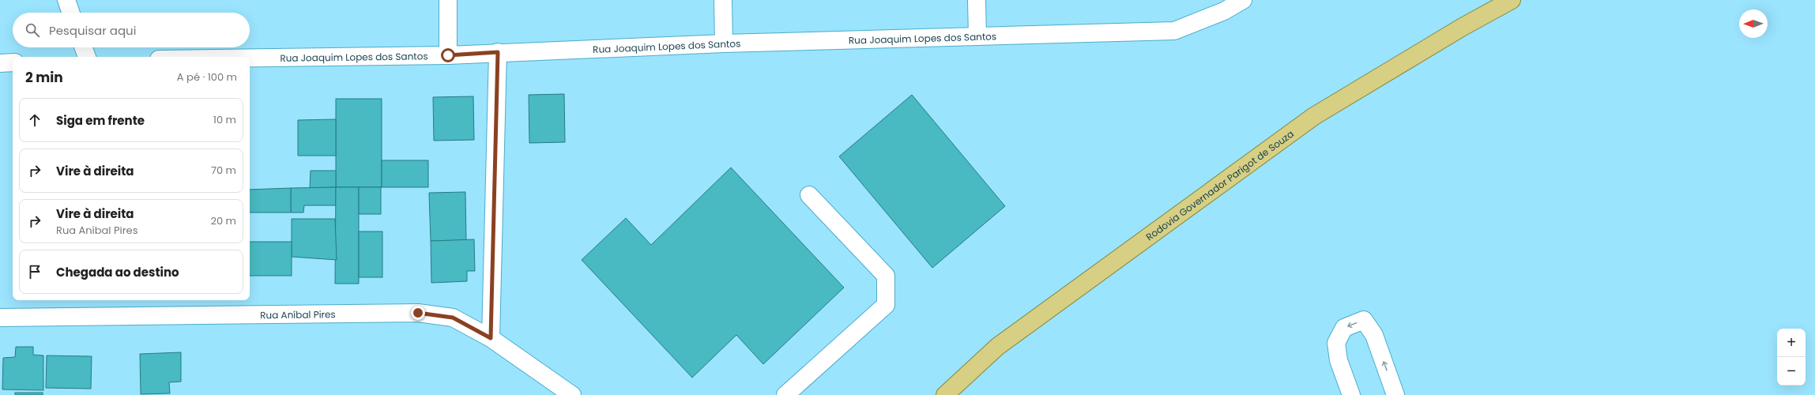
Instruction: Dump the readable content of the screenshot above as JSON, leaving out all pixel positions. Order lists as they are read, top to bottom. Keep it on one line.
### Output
{"streets":{"main road":["Rodovia Governador Parigot de Souza"],"street":["Rua Joaquim Lopes dos Santos","Rua Aníbal Pires"]},"north":"left","page":{"search":"Pesquisar aqui","heading":["2 min","A pé · 100 m"],"list":[["Siga em frente","10 m"],["Vire à direita","70 m"],["Vire à direita","Rua Aníbal Pires","20 m"],"Chegada ao destino"],"map_buttons":["+","−"]}}
